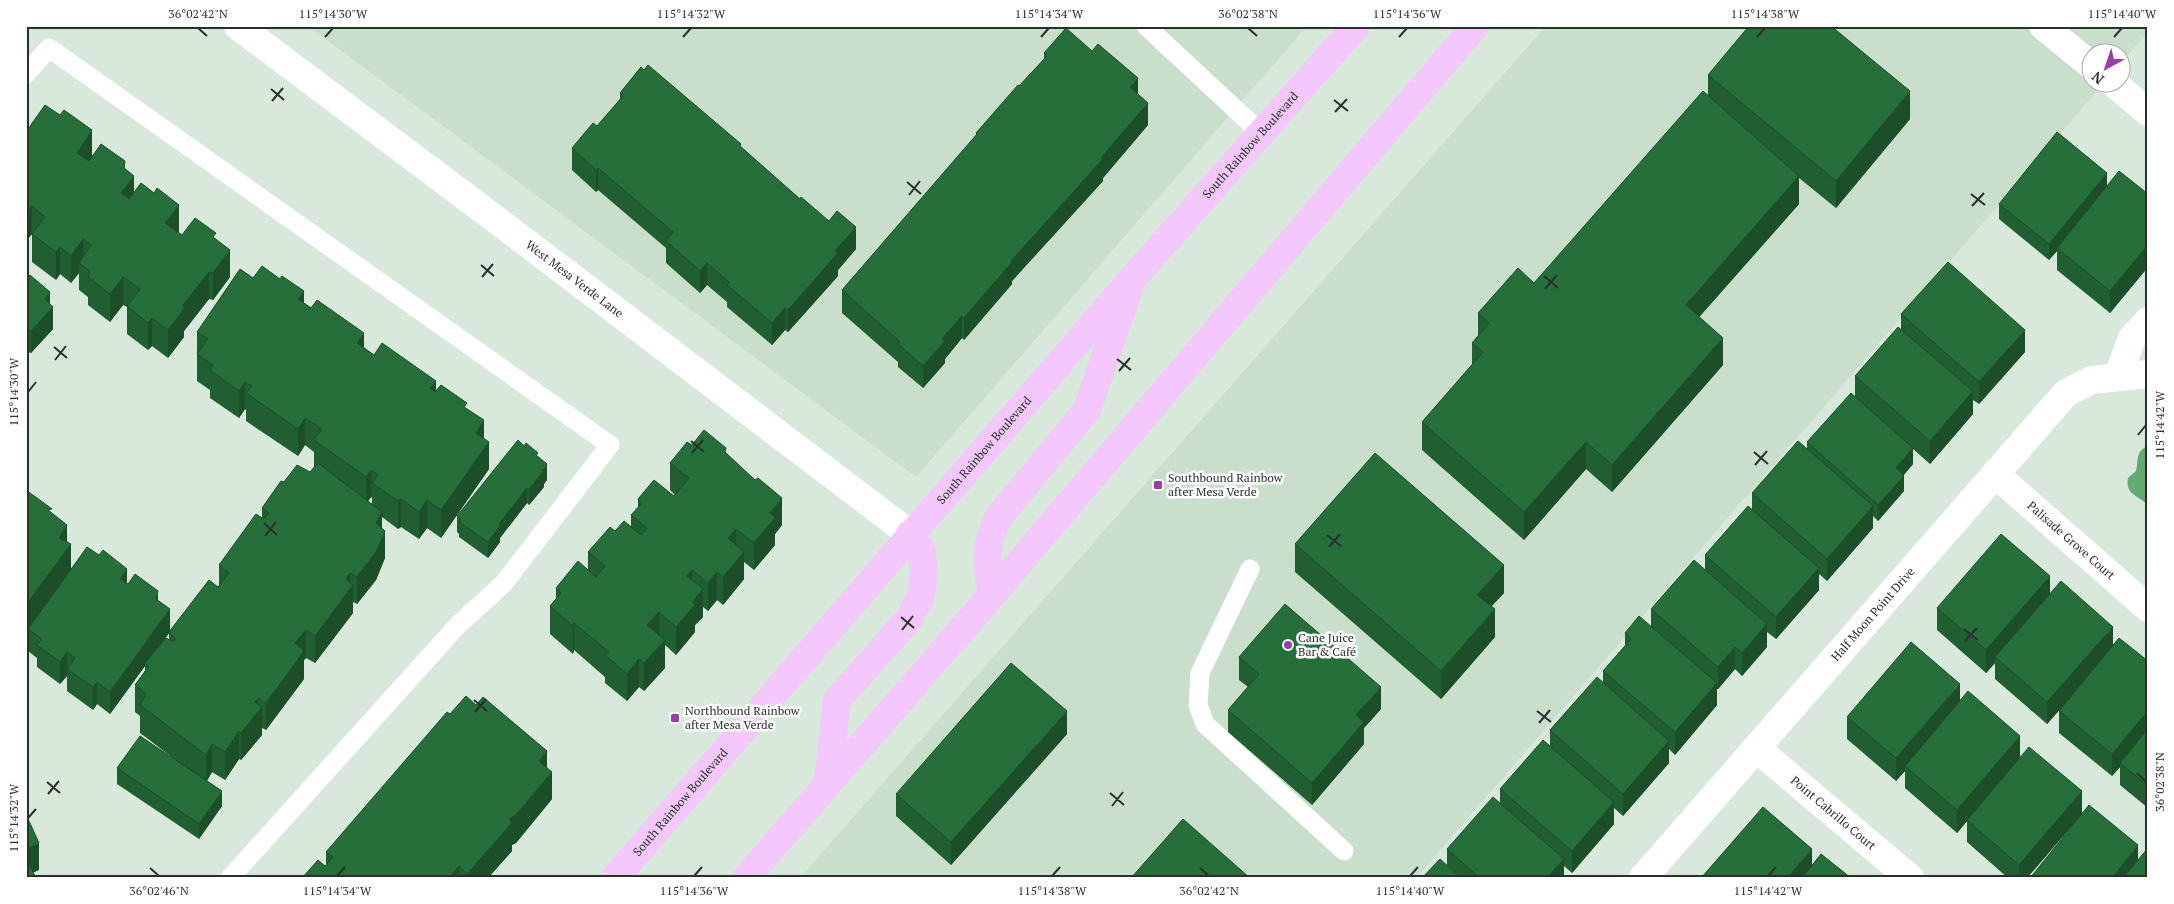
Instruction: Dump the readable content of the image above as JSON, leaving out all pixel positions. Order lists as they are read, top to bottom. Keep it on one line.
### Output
{"streets":{"main road":["South Rainbow Boulevard"],"street":["West Mesa Verde Lane","Palisade Grove Court","Half Moon Point Drive","Point Cabrillo Court"]},"crossings":[["South Rainbow Boulevard","West Mesa Verde Lane"],["Palisade Grove Court","Half Moon Point Drive"],["Half Moon Point Drive","Point Cabrillo Court"]],"places":{"transit":["Southbound Rainbow after Mesa Verde","Northbound Rainbow after Mesa Verde"],"other":["Cane Juice Bar & Café"]},"north":"bottom left","coordinates":["36°02'42\"N","115°14'30\"W","115°14'32\"W","115°14'34\"W","36°02'38\"N","115°14'36\"W","115°14'38\"W","115°14'40\"W","115°14'42\"W","36°02'46\"N"]}
